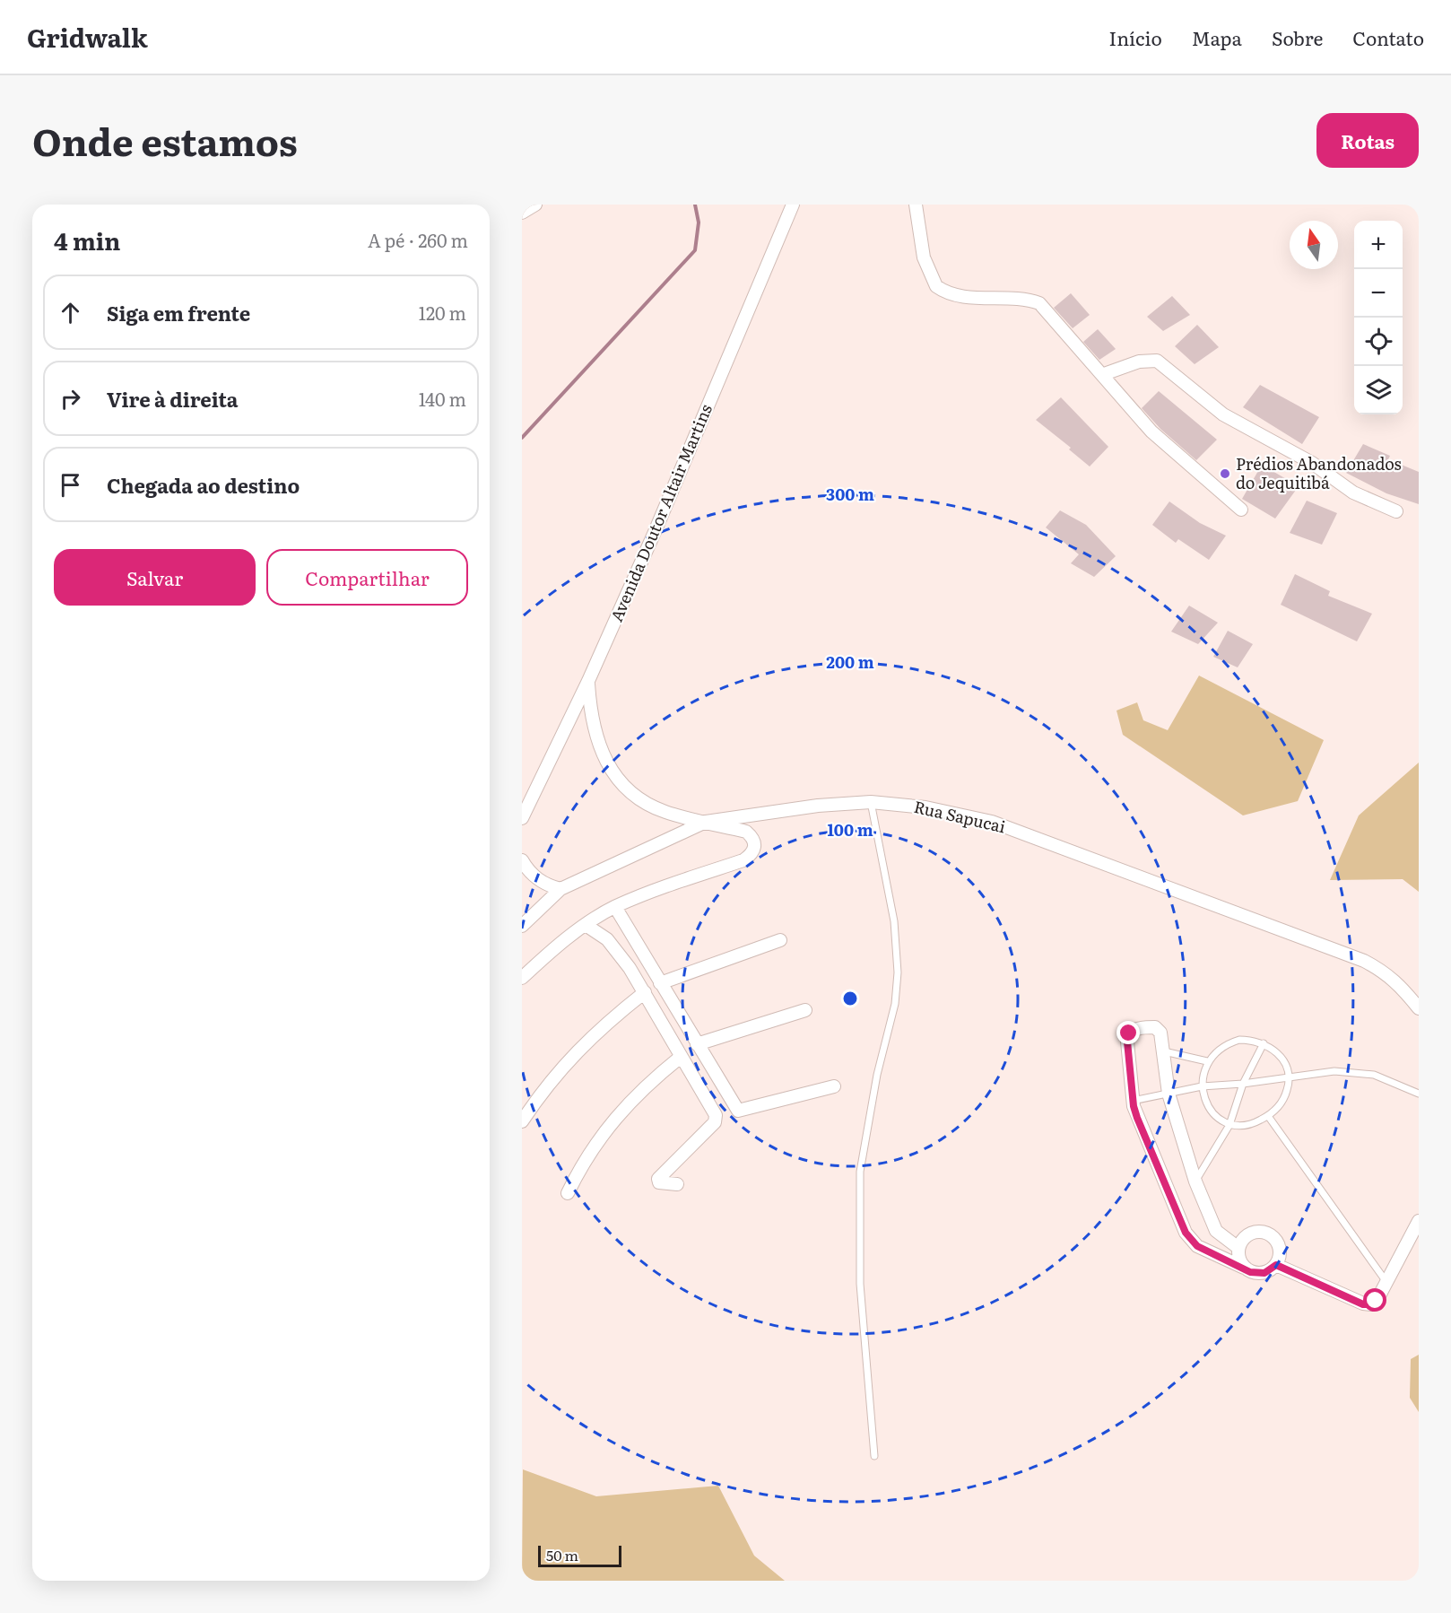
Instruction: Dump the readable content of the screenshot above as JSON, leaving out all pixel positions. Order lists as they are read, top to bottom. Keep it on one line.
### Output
{"streets":{"street":["Avenida Doutor Altair Martins","Rua Sapucai"]},"places":["Prédios Abandonados do Jequitibá"],"scale_bar":"50 m","north":"top","page":{"header":"Gridwalk","nav":["Início","Mapa","Sobre","Contato"],"title":"Onde estamos","buttons":["Rotas",["Salvar","Compartilhar"]],"heading":["4 min","A pé · 260 m"],"map_buttons":["+","−"],"list":[["Siga em frente","120 m"],["Vire à direita","140 m"],"Chegada ao destino"],"scale":"50 m"},"rings":["300 m","200 m","100 m"]}
